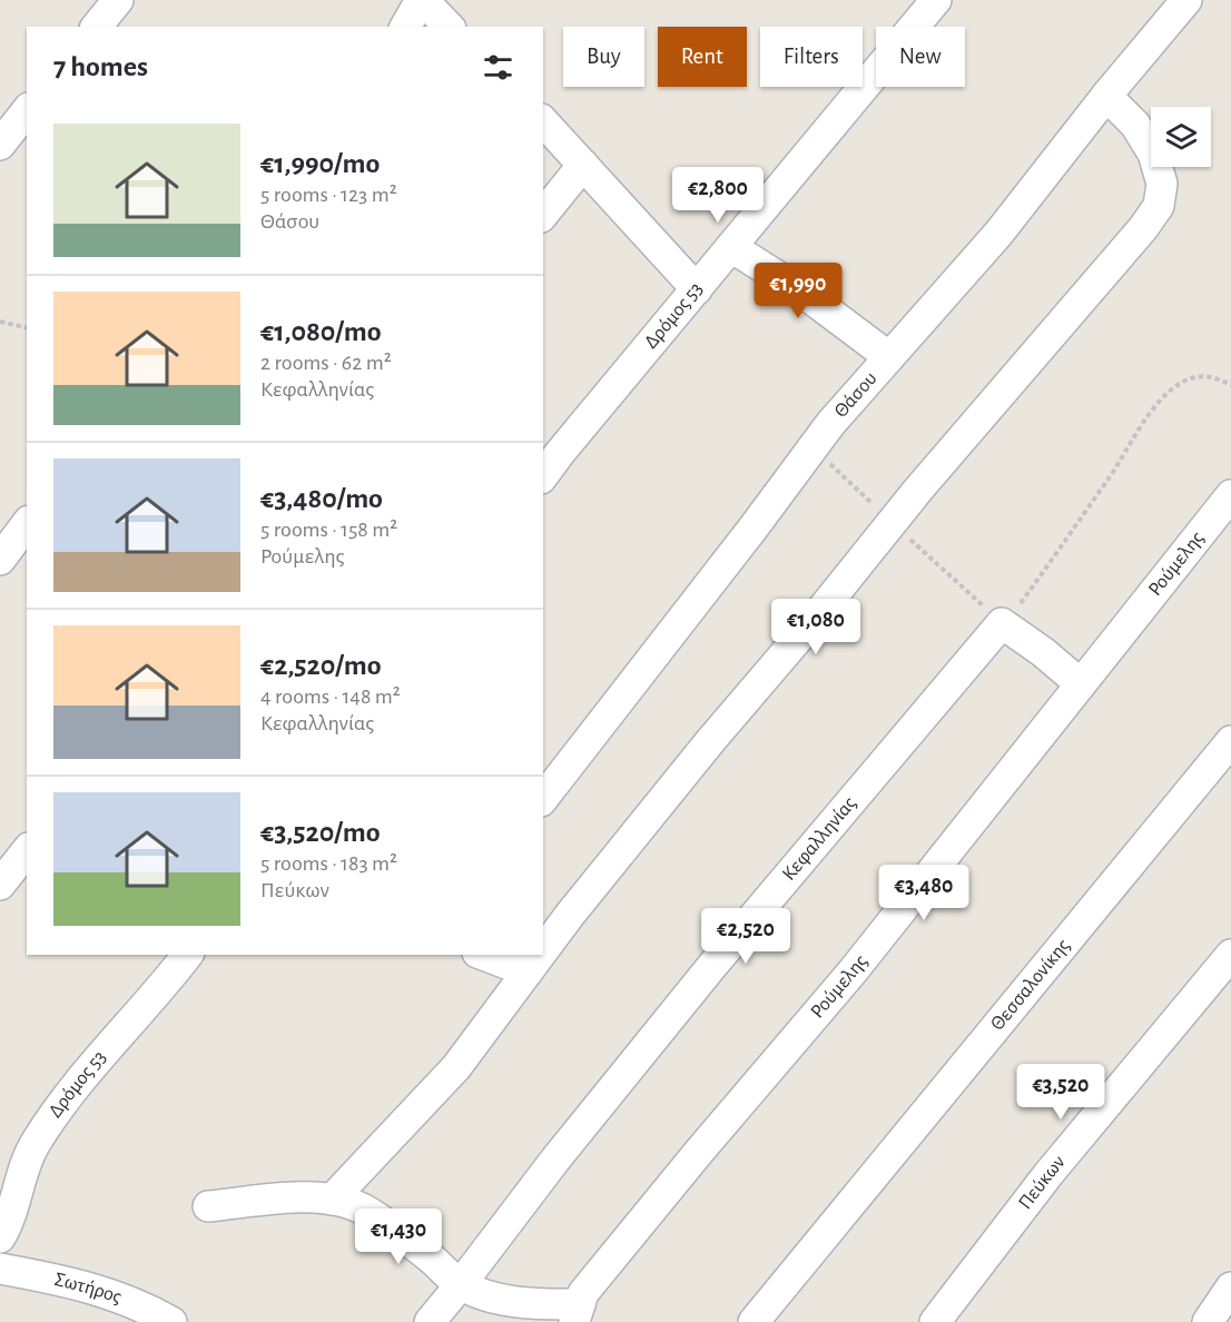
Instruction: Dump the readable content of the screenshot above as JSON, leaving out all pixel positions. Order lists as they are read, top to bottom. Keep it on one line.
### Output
{"streets":{"street":["Δρόμος 53","Θάσου","Ρούμελης","Κεφαλληνίας","Θεσσαλονίκης","Πεύκων","Σωτήρος"]},"page":{"chip":["Buy","Rent","Filters","New"],"heading":"7 homes","list":[{"name":"€1,990/mo","note":"5 rooms · 123 m² · Θάσου"},{"name":"€1,080/mo","note":"2 rooms · 62 m² · Κεφαλληνίας"},{"name":"€3,480/mo","note":"5 rooms · 158 m² · Ρούμελης"},{"name":"€2,520/mo","note":"4 rooms · 148 m² · Κεφαλληνίας"},{"name":"€3,520/mo","note":"5 rooms · 183 m² · Πεύκων"}],"price":["€2,800","€1,990","€1,080","€3,480","€2,520","€3,520","€1,430"]}}
